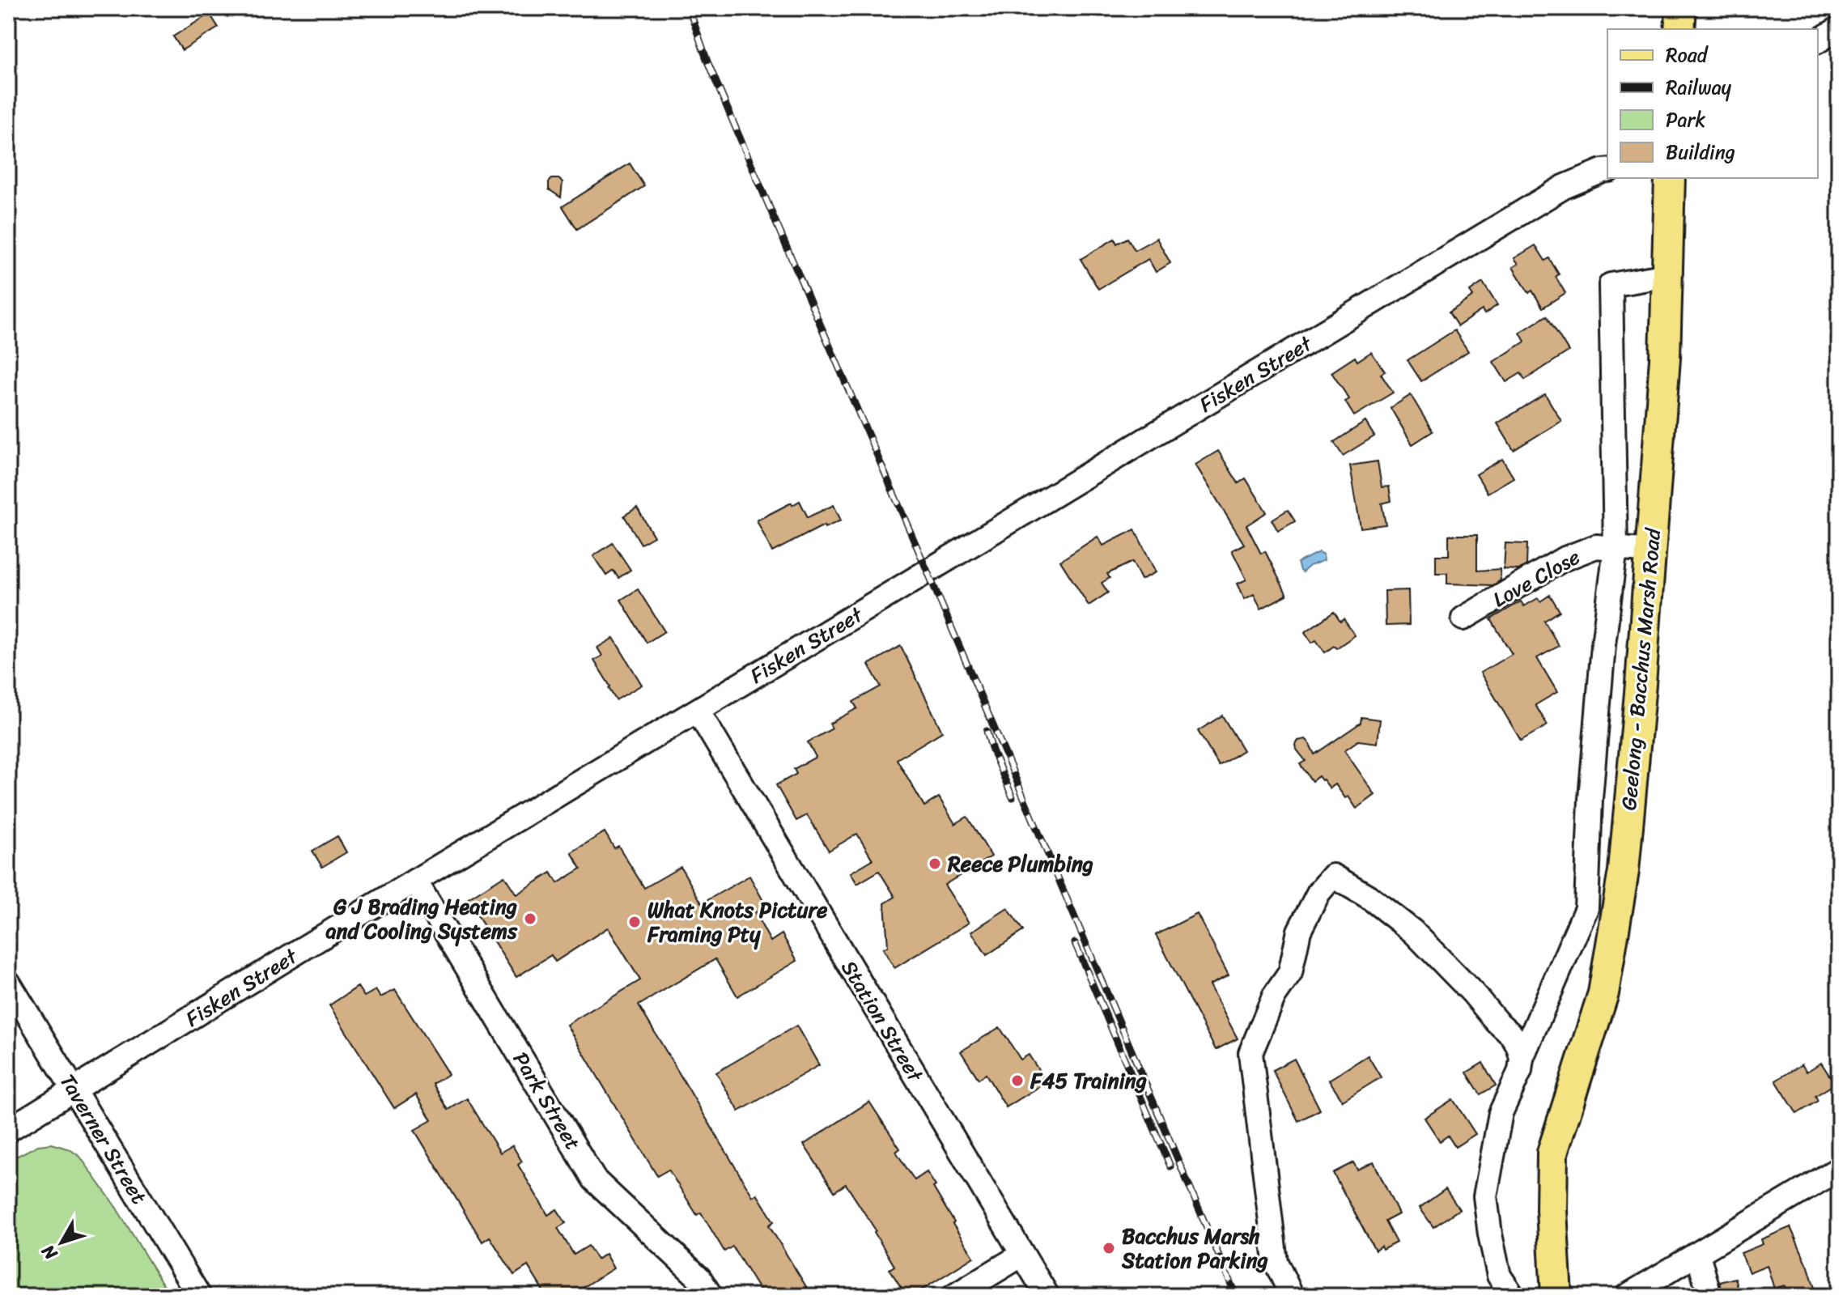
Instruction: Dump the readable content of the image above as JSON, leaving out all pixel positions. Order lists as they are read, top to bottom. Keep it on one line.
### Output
{"streets":{"main road":["Geelong - Bacchus Marsh Road"],"street":["Fisken Street","Love Close","Station Street","Park Street","Taverner Street"]},"crossings":[["Fisken Street","Station Street"],["Fisken Street","Park Street"],["Fisken Street","Taverner Street"],["Love Close","Geelong - Bacchus Marsh Road"]],"places":["Reece Plumbing","G J Brading Heating and Cooling Systems","What Knots Picture Framing Pty","F45 Training","Bacchus Marsh Station Parking"],"legend":["Road","Railway","Park","Building"],"north":"bottom left"}
